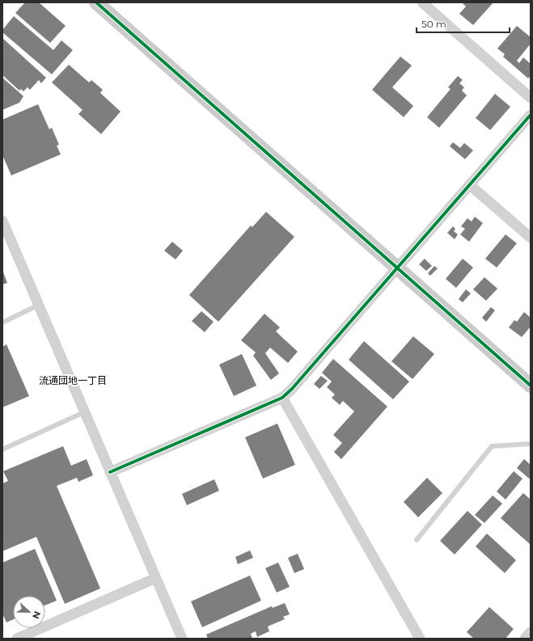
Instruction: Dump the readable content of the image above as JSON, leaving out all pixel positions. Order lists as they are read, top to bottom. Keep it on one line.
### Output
{"districts":["流通団地一丁目"],"scale_bar":"50 m","north":"right"}
